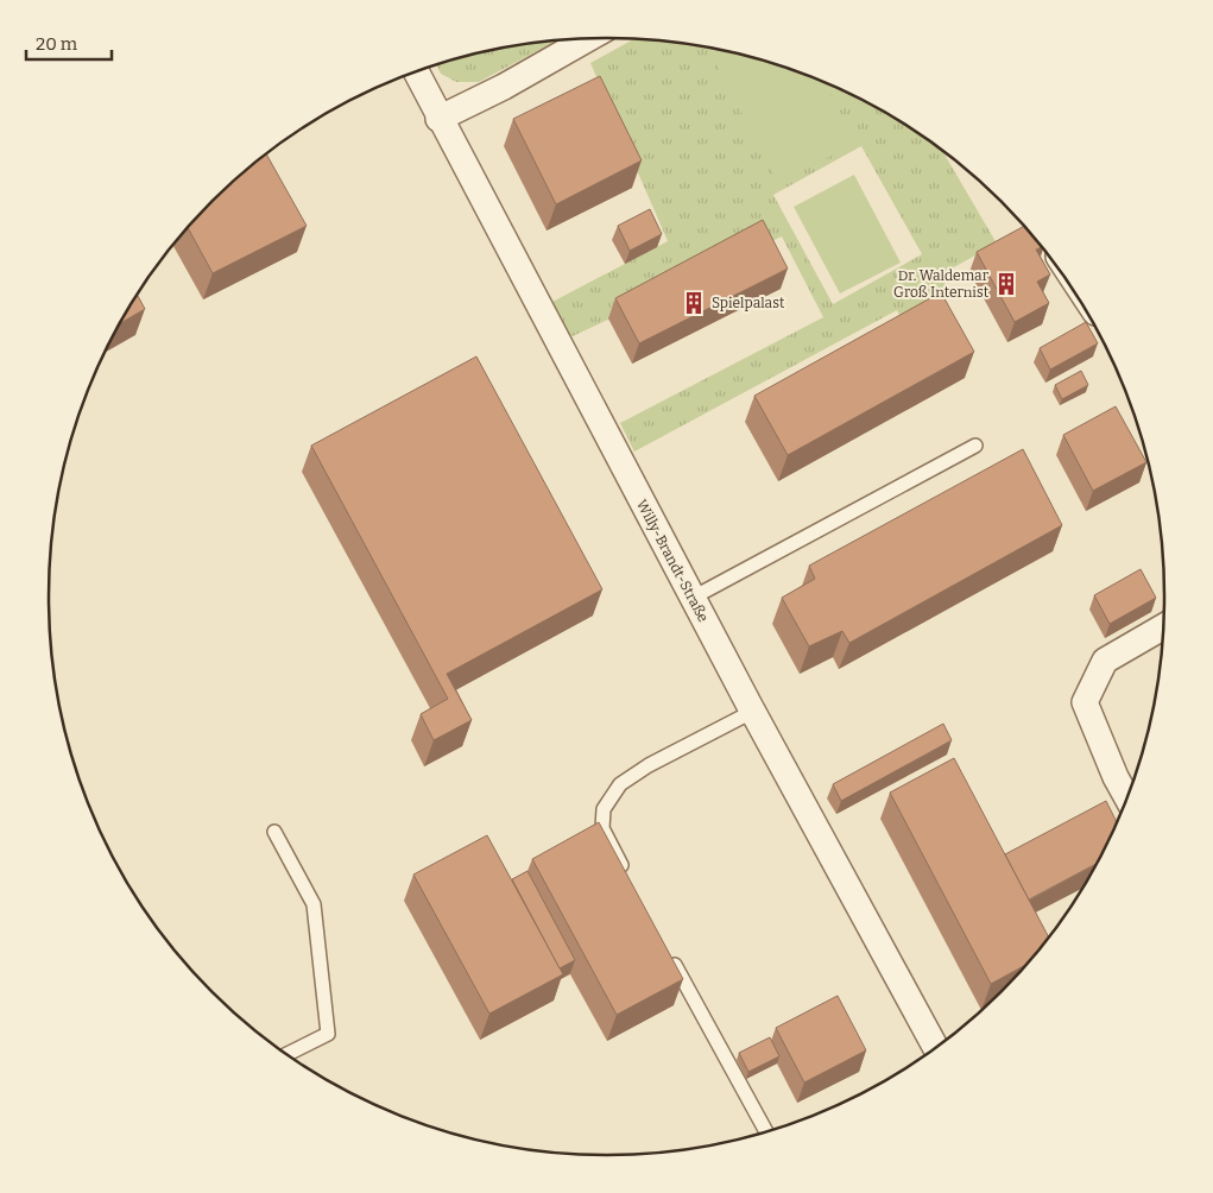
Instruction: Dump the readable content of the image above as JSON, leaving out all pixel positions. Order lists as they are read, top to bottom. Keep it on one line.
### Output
{"streets":{"street":["Willy-Brandt-Straße"]},"places":{"building":["Dr. Waldemar Groß Internist","Spielpalast"]},"scale_bar":"20 m"}
